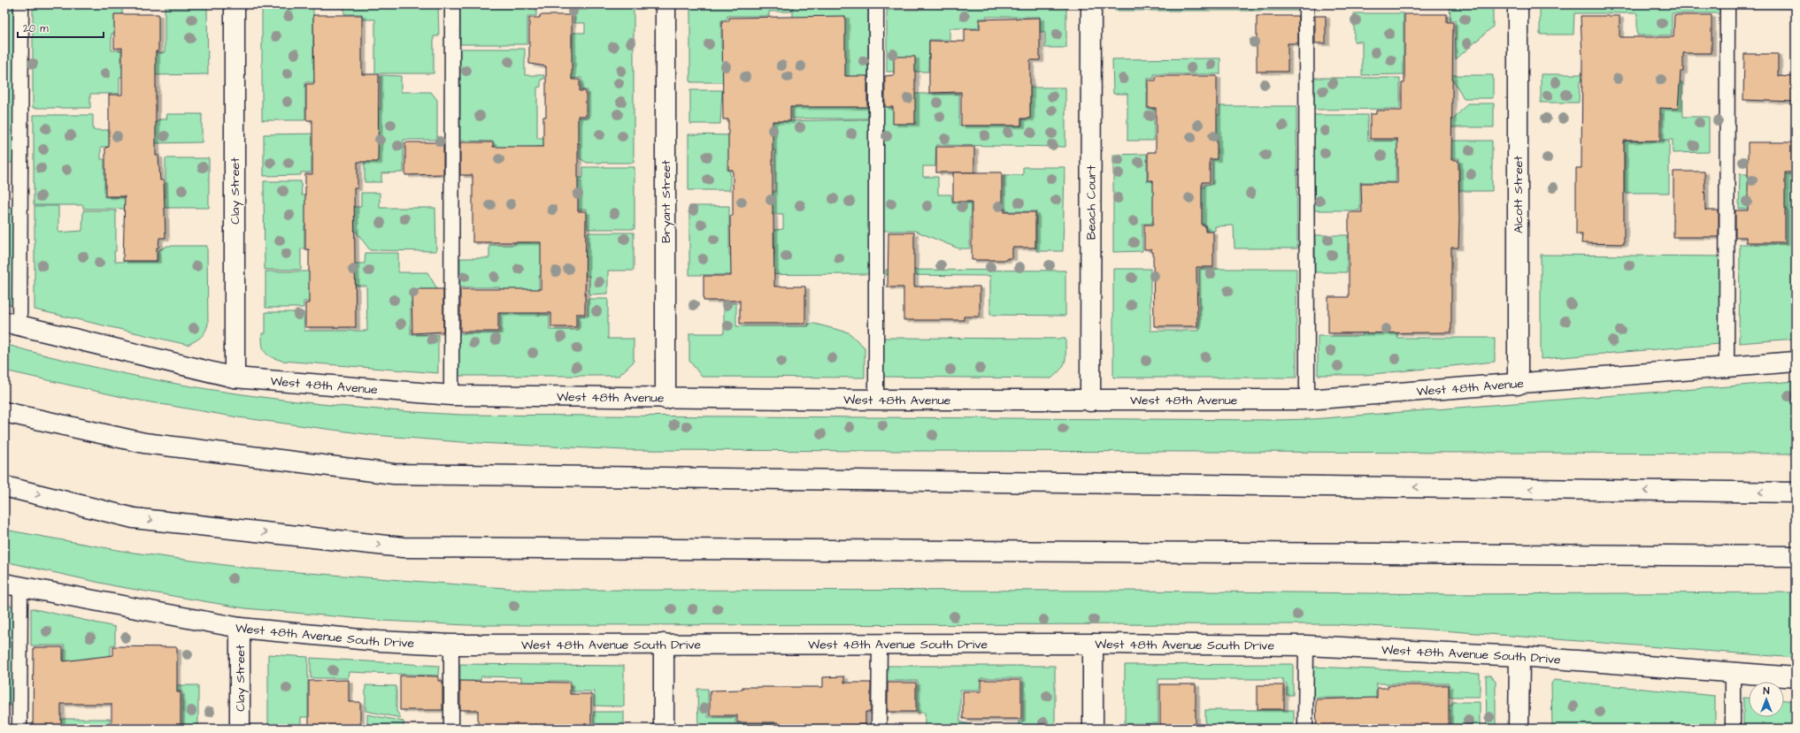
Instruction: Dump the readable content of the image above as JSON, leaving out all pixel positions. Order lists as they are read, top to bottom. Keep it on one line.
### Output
{"streets":{"main road":["Clay Street","Alcott Street","Bryant Street","Beach Court","West 48th Avenue","West 48th Avenue South Drive"]},"crossings":[["Clay Street","West 48th Avenue"],["Clay Street","West 48th Avenue South Drive"],["Alcott Street","West 48th Avenue"],["Bryant Street","West 48th Avenue"],["Beach Court","West 48th Avenue"]],"scale_bar":"20 m","north":"top"}
